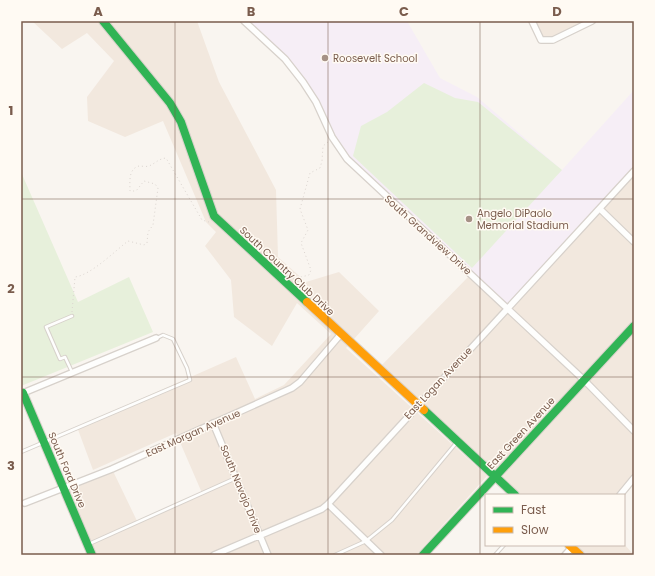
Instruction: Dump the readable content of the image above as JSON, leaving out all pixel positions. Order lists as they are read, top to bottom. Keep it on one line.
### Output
{"streets":{"main road":["South Country Club Drive","East Green Avenue","South Ford Drive"],"street":["South Grandview Drive","East Logan Avenue","East Morgan Avenue","South Navajo Drive"]},"crossings":[["South Grandview Drive","East Logan Avenue"],["South Grandview Drive","East Green Avenue"],["South Country Club Drive","East Logan Avenue"],["South Country Club Drive","East Morgan Avenue"],["South Country Club Drive","East Green Avenue"],["East Logan Avenue","South Navajo Drive"],["East Morgan Avenue","South Ford Drive"],["East Morgan Avenue","South Navajo Drive"]],"places":["Roosevelt School","Angelo DiPaolo Memorial Stadium"],"legend":["Fast","Slow"],"grid":{"columns":["A","B","C","D"],"rows":["1","2","3"]}}
